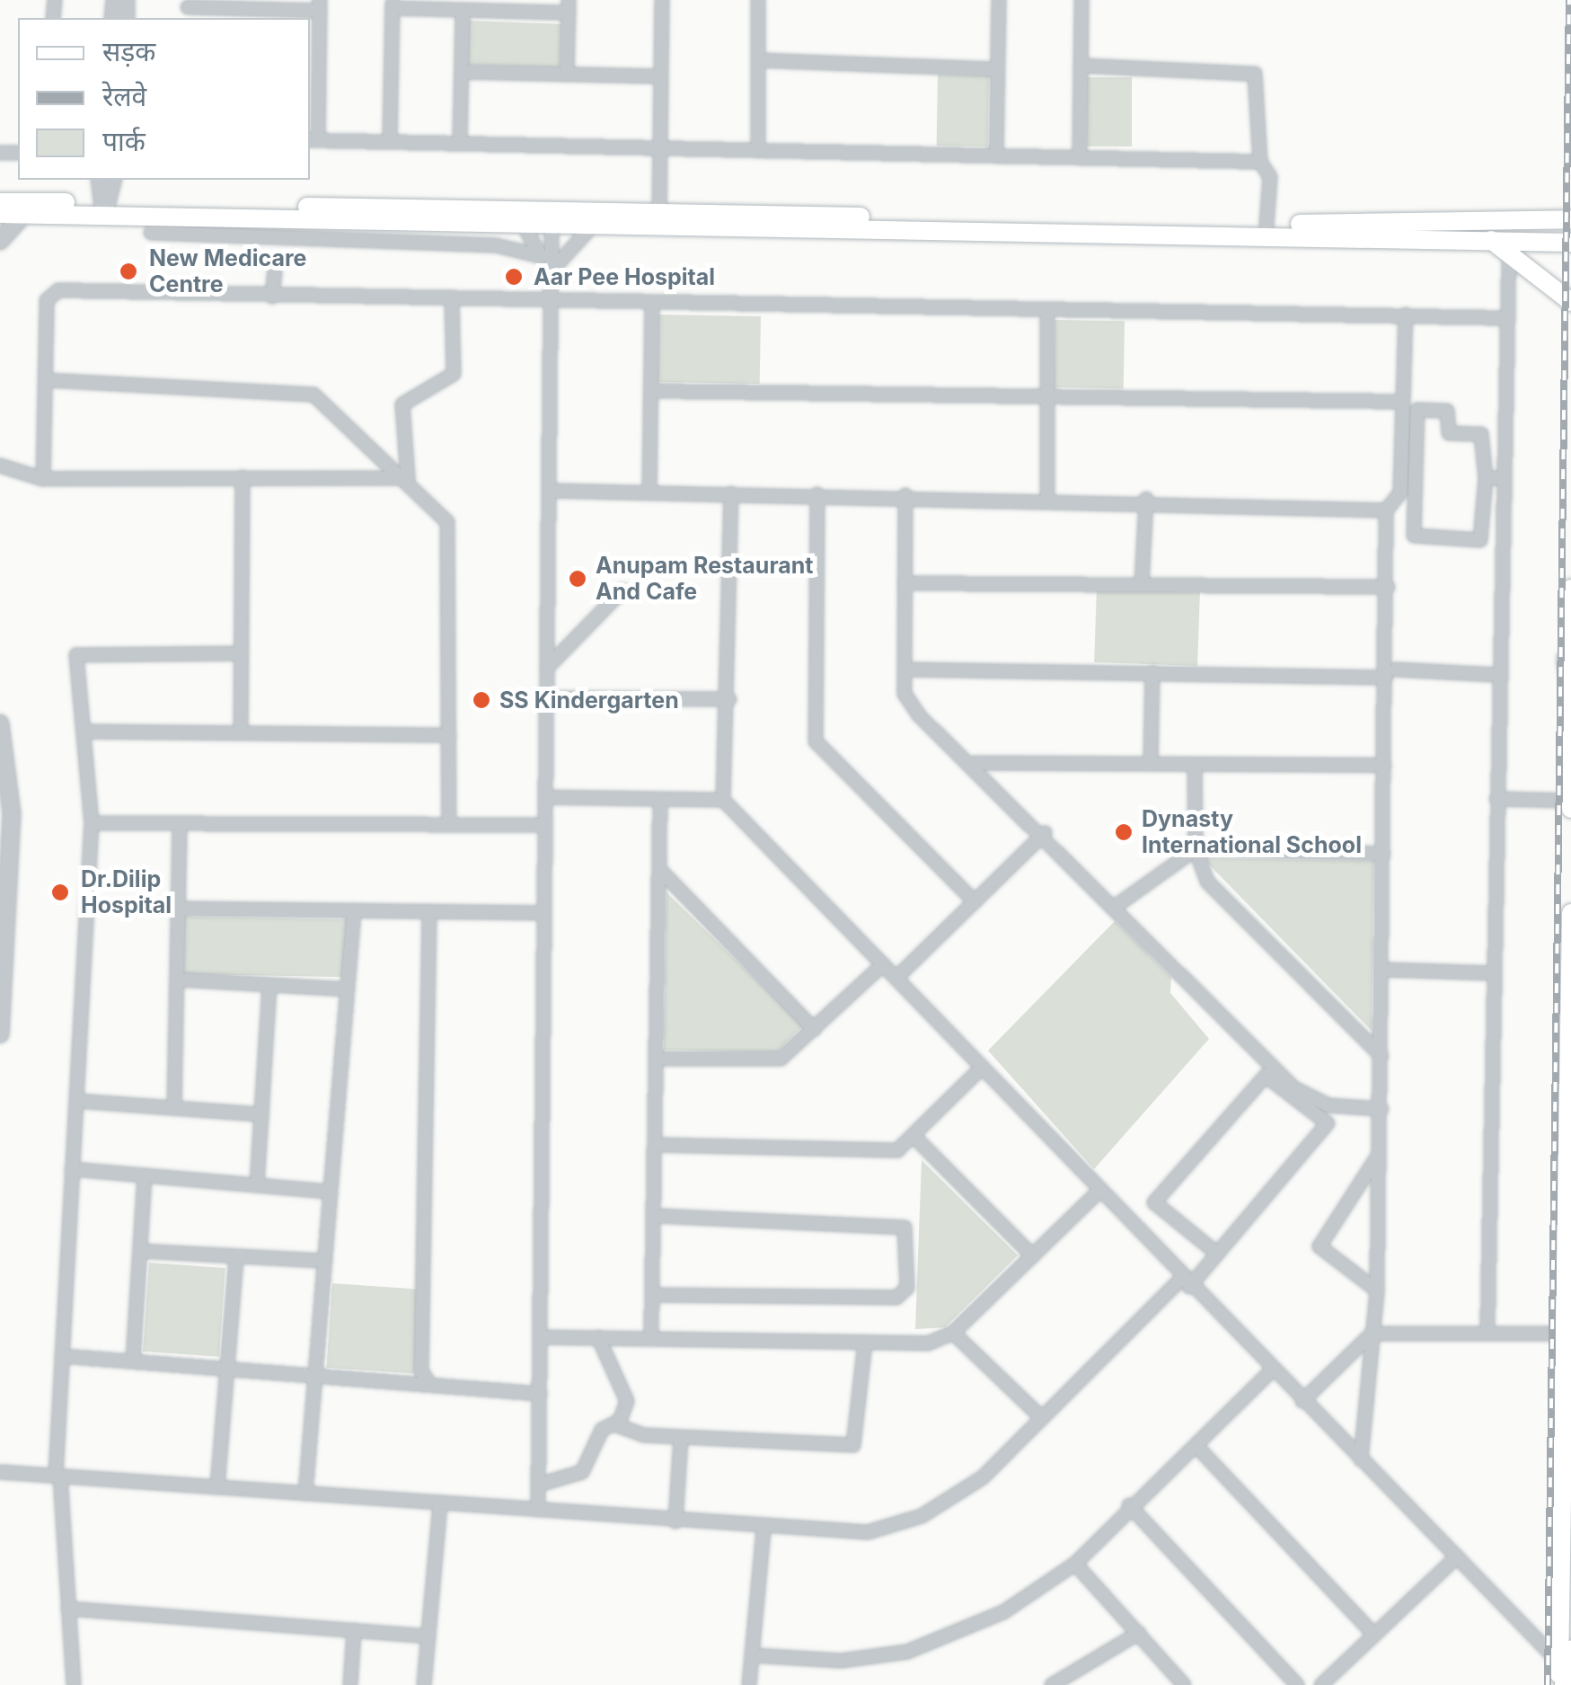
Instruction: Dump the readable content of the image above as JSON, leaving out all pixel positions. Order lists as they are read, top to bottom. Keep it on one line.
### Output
{"places":["New Medicare Centre","Aar Pee Hospital","Anupam Restaurant And Cafe","SS Kindergarten","Dynasty International School","Dr.Dilip Hospital"],"legend":["सड़क","रेलवे","पार्क"]}
